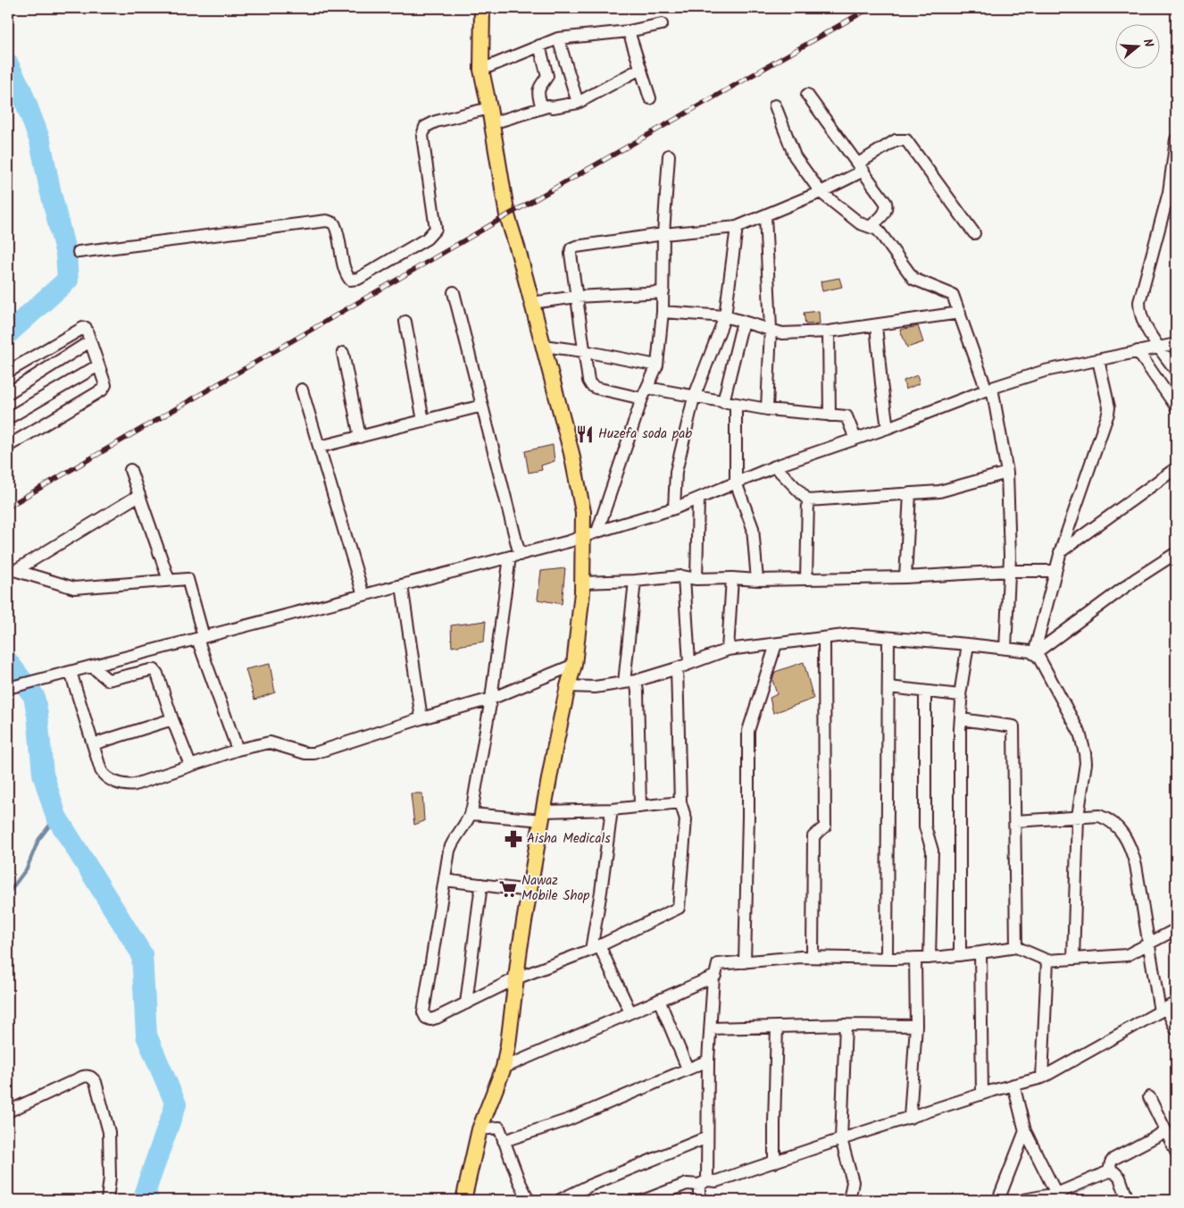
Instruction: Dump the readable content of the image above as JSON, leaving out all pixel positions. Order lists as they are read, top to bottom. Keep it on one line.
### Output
{"places":{"restaurant":["Huzefa soda pab"],"pharmacy":["Aisha Medicals"],"supermarket":["Nawaz Mobile Shop"]},"north":"right"}
